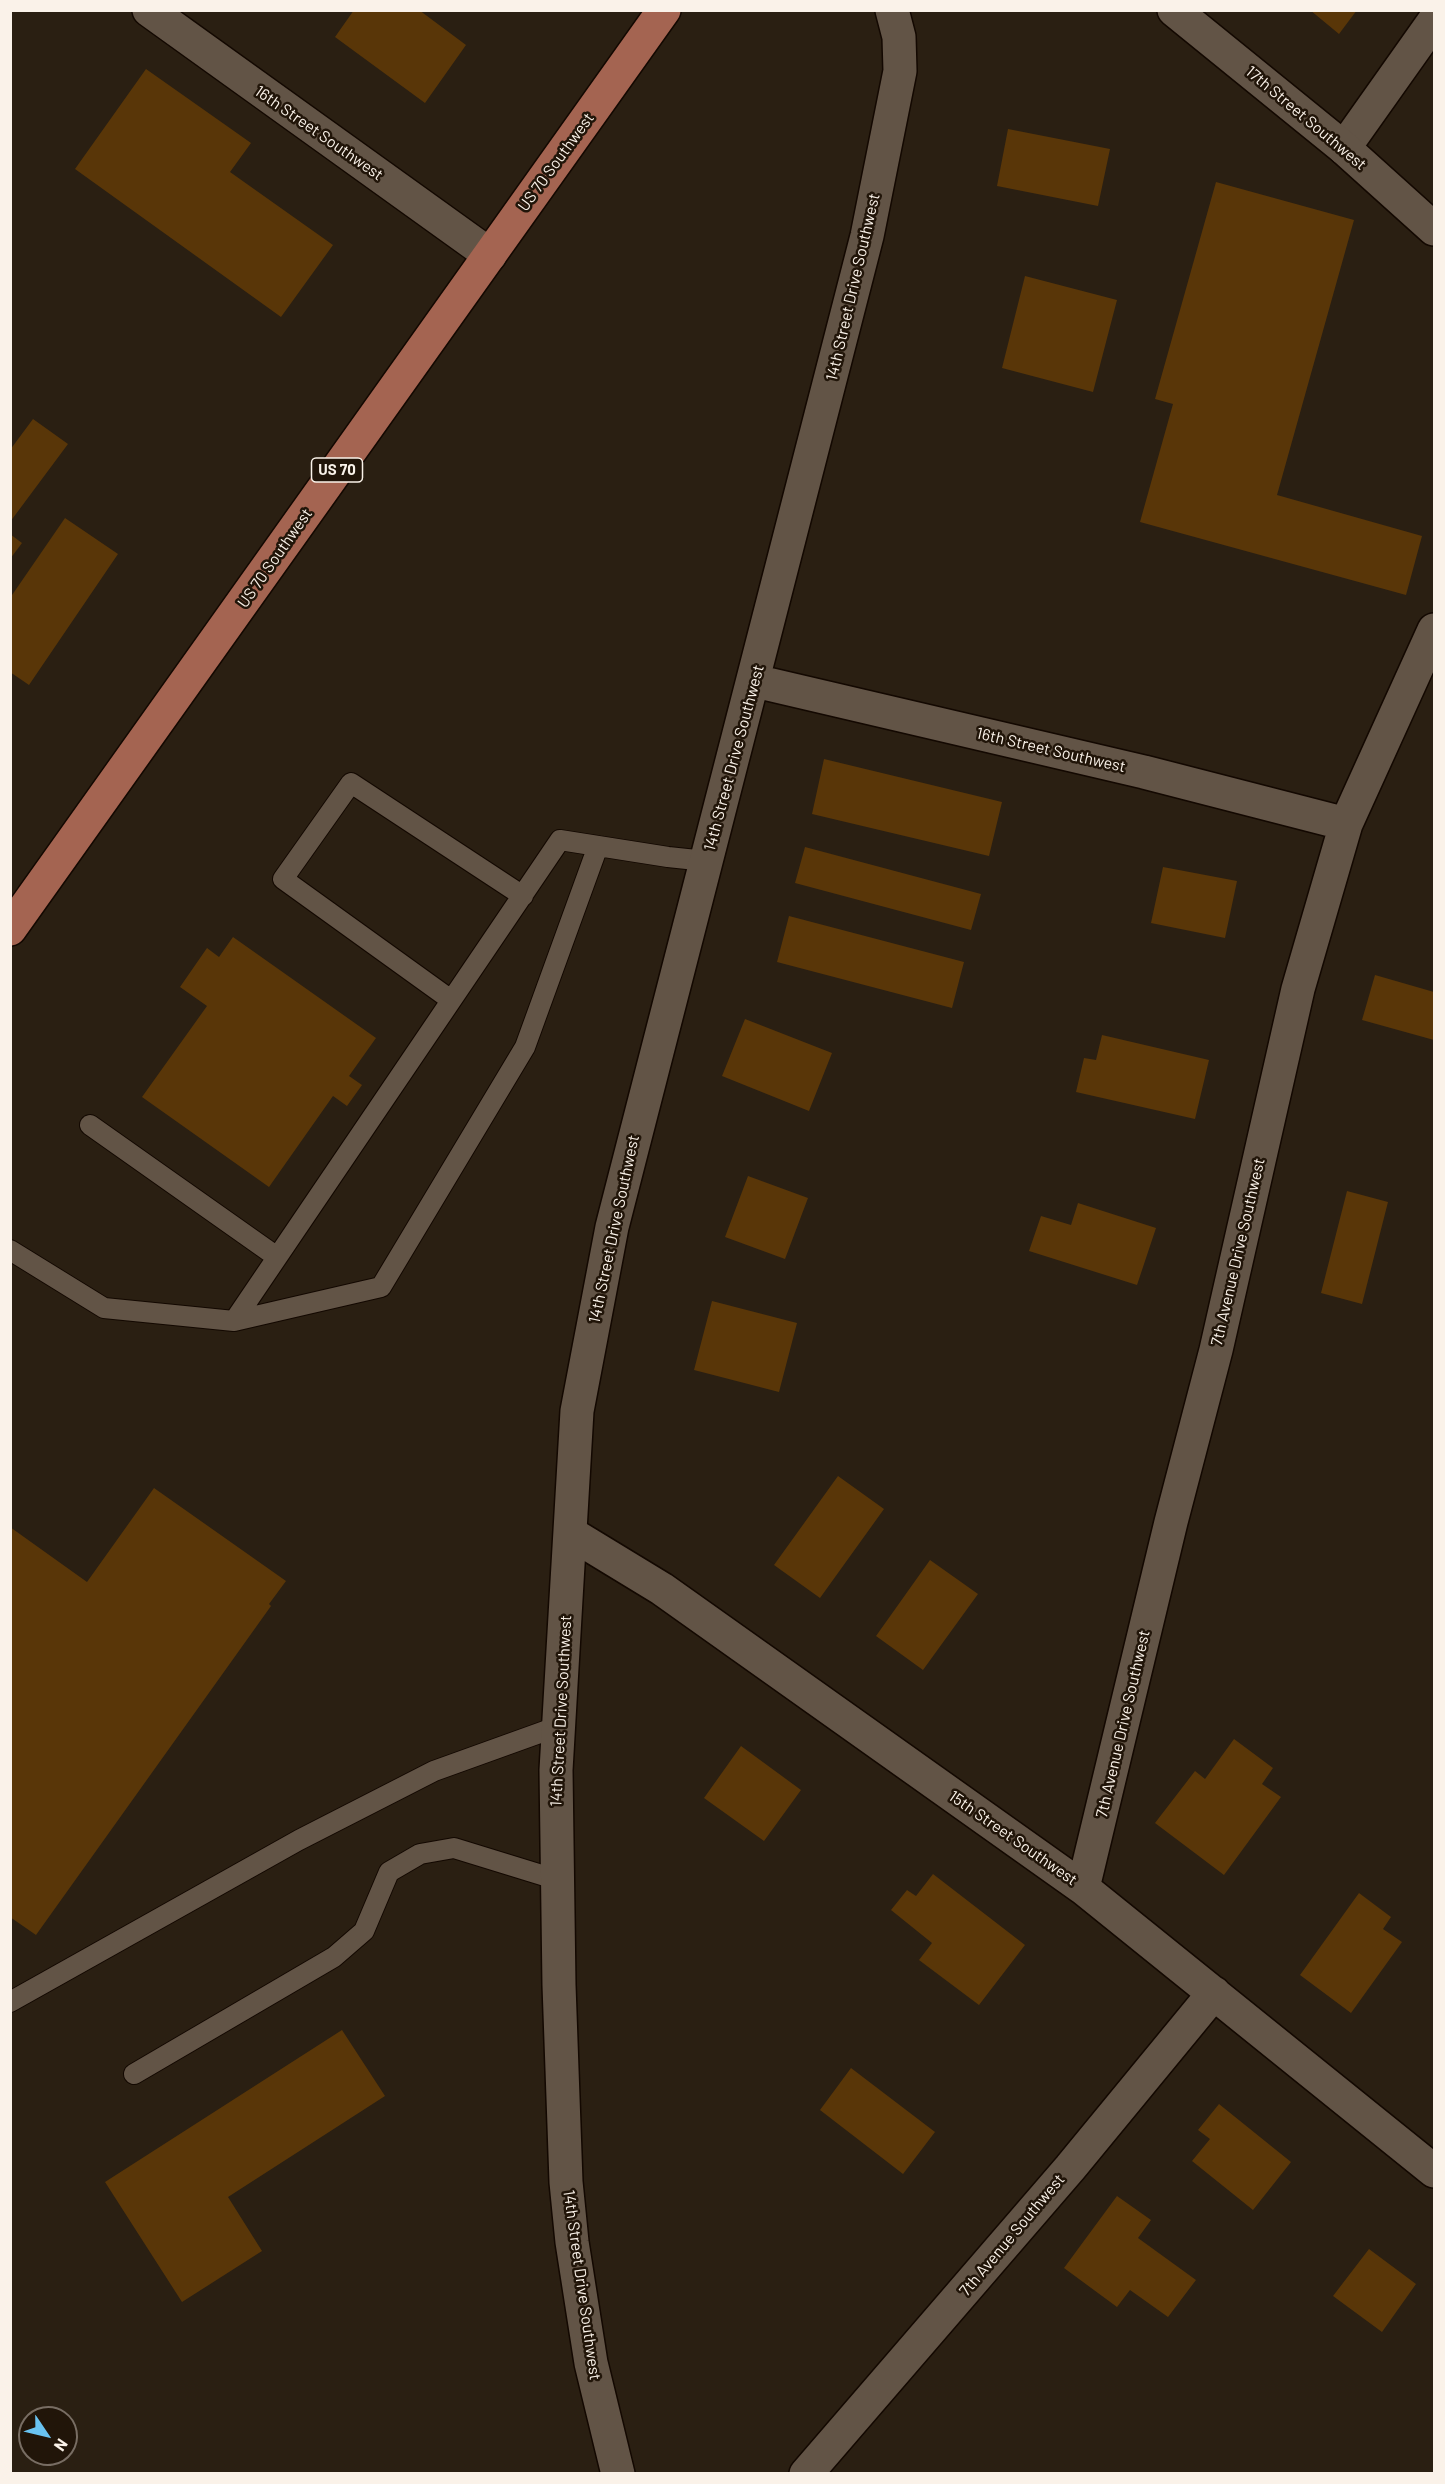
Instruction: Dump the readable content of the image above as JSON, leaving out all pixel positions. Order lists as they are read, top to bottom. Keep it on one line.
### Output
{"streets":{"main road":["US 70 Southwest","US 70"],"street":["17th Street Southwest","16th Street Southwest","14th Street Drive Southwest","7th Avenue Drive Southwest","15th Street Southwest","7th Avenue Southwest"]},"crossings":[["16th Street Southwest","US 70 Southwest"],["16th Street Southwest","14th Street Drive Southwest"],["16th Street Southwest","7th Avenue Drive Southwest"],["14th Street Drive Southwest","15th Street Southwest"],["7th Avenue Drive Southwest","15th Street Southwest"],["15th Street Southwest","7th Avenue Southwest"]],"north":"bottom right"}
